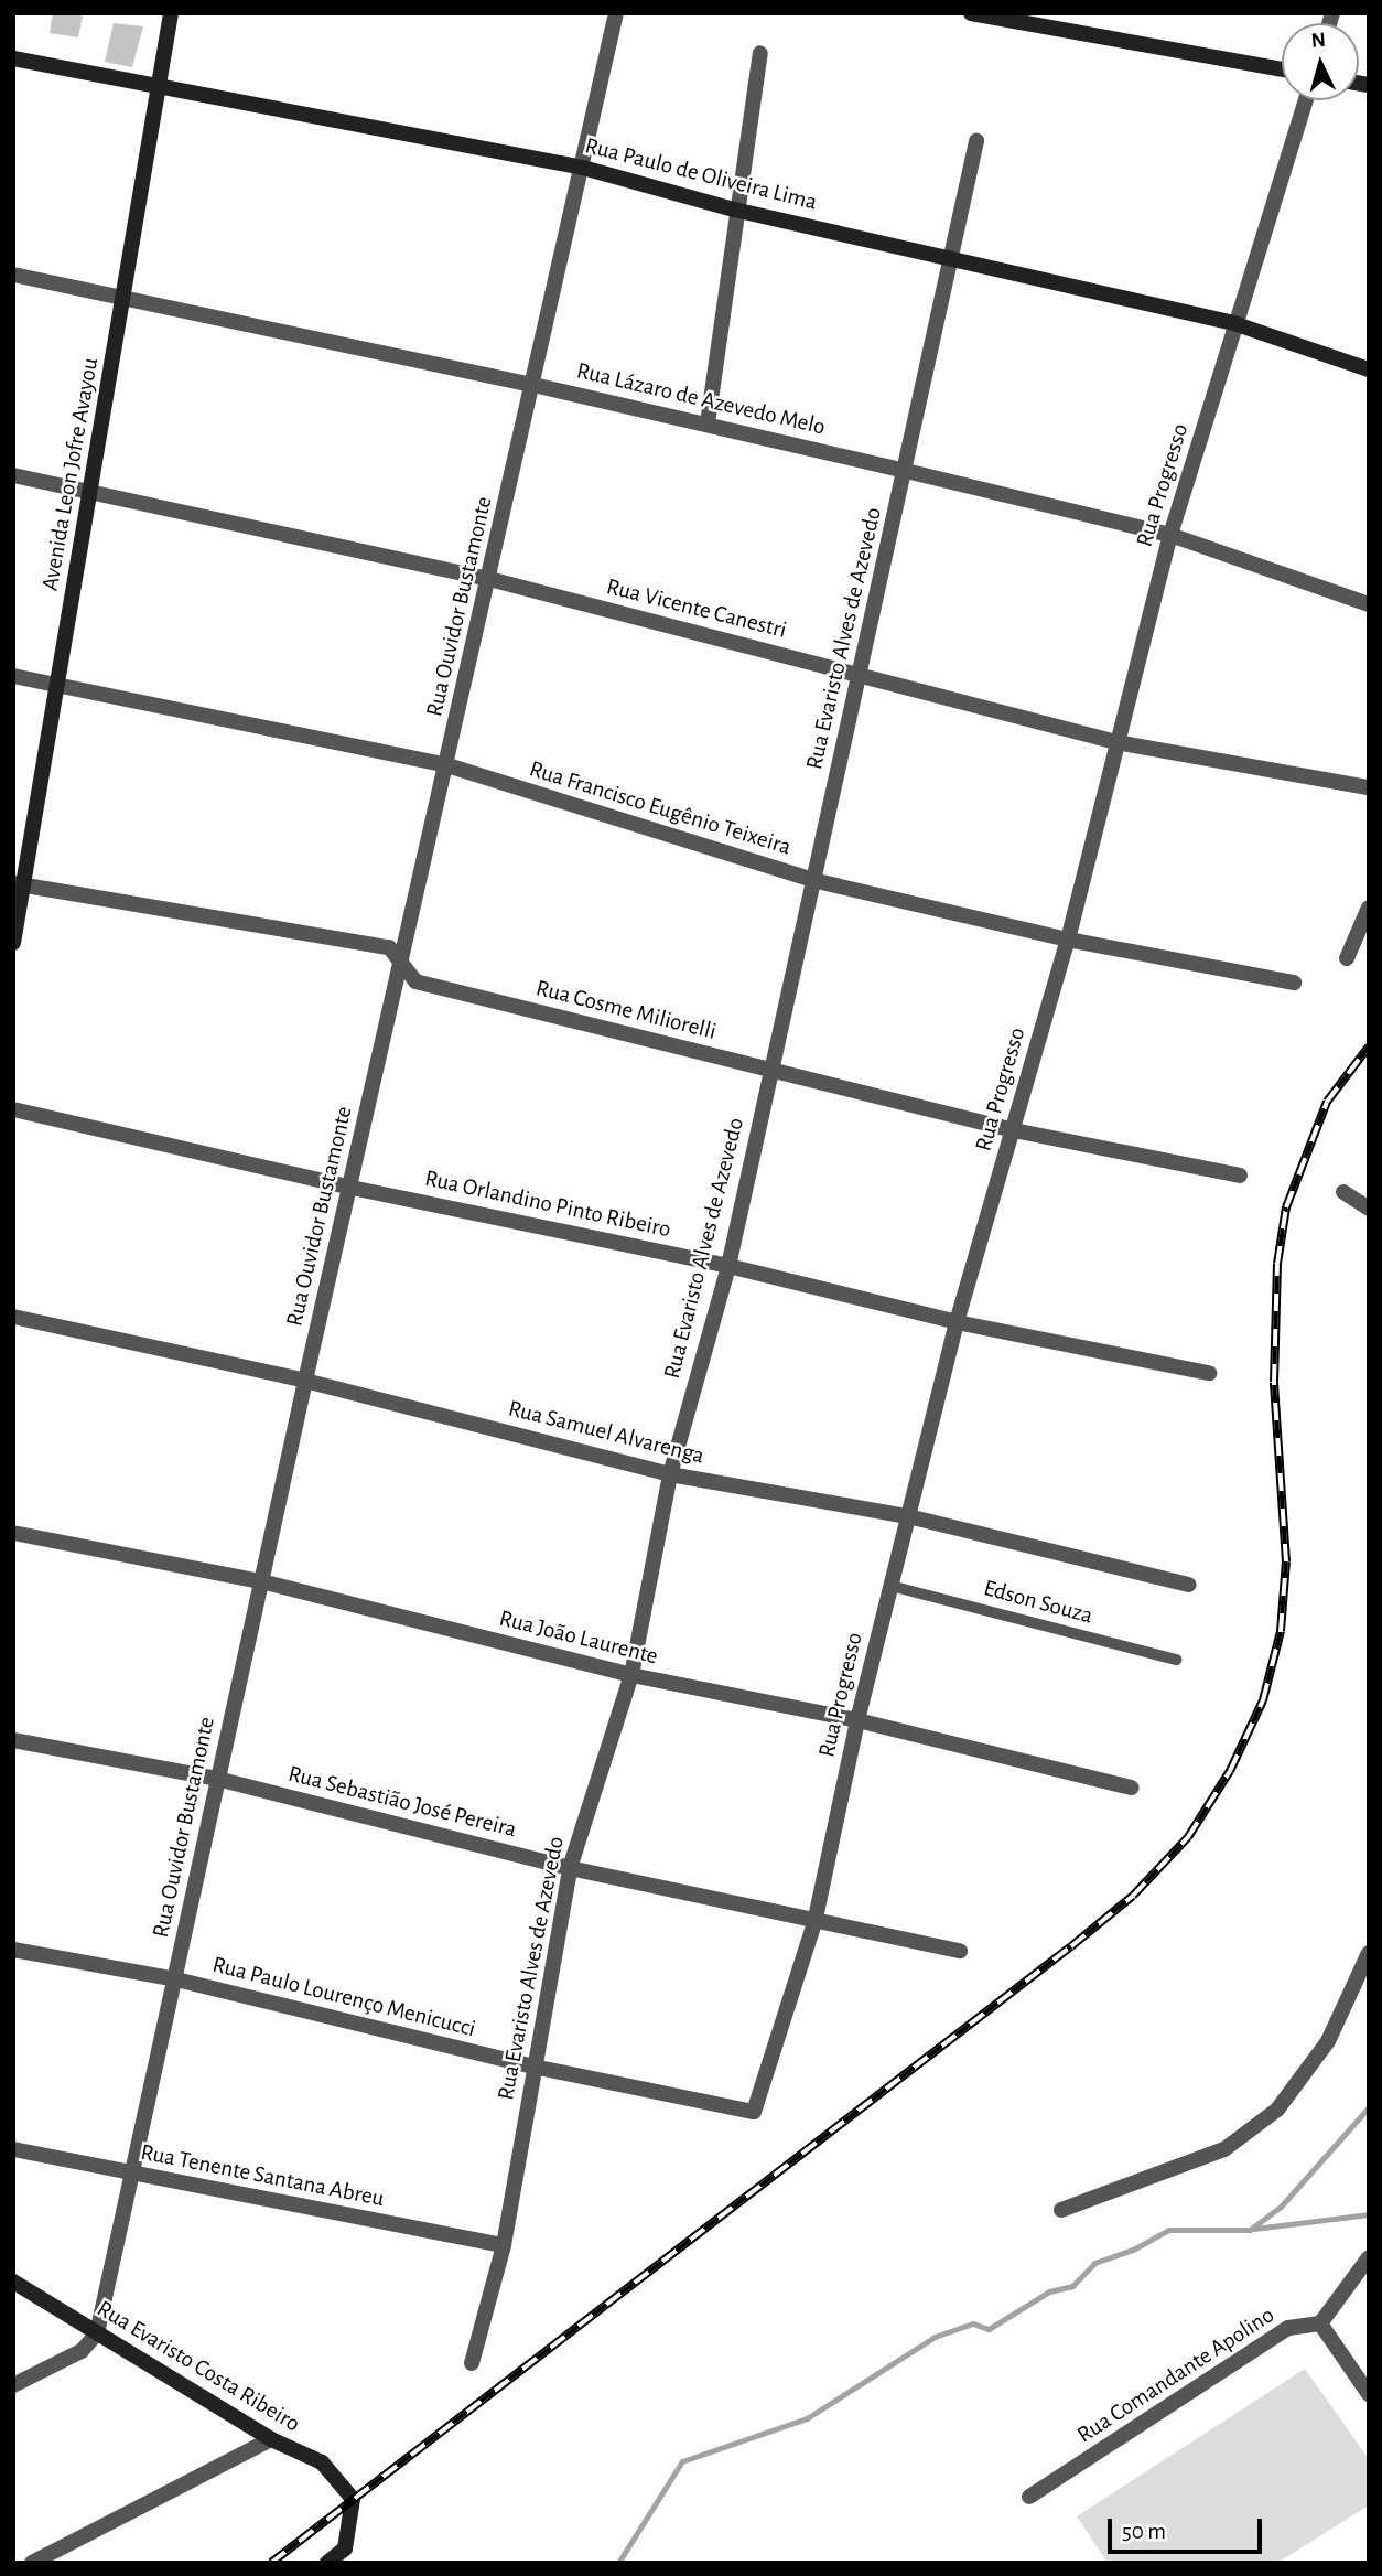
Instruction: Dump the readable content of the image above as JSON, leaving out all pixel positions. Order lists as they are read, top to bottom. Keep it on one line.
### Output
{"streets":{"street":["Rua Paulo de Oliveira Lima","Rua Lázaro de Azevedo Melo","Avenida Leon Jofre Avayou","Rua Progresso","Rua Ouvidor Bustamonte","Rua Vicente Canestri","Rua Evaristo Alves de Azevedo","Rua Francisco Eugênio Teixeira","Rua Cosme Miliorelli","Rua Orlandino Pinto Ribeiro","Rua Samuel Alvarenga","Rua João Laurente","Rua Sebastião José Pereira","Rua Paulo Lourenço Menicucci","Rua Tenente Santana Abreu","Rua Evaristo Costa Ribeiro","Rua Comandante Apolino"],"lane":["Edson Souza"]},"crossings":[["Rua Paulo de Oliveira Lima","Avenida Leon Jofre Avayou"],["Rua Paulo de Oliveira Lima","Rua Progresso"],["Rua Paulo de Oliveira Lima","Rua Ouvidor Bustamonte"],["Rua Paulo de Oliveira Lima","Rua Evaristo Alves de Azevedo"],["Rua Lázaro de Azevedo Melo","Avenida Leon Jofre Avayou"],["Rua Lázaro de Azevedo Melo","Rua Progresso"],["Rua Lázaro de Azevedo Melo","Rua Ouvidor Bustamonte"],["Rua Lázaro de Azevedo Melo","Rua Evaristo Alves de Azevedo"],["Avenida Leon Jofre Avayou","Rua Vicente Canestri"],["Avenida Leon Jofre Avayou","Rua Francisco Eugênio Teixeira"],["Avenida Leon Jofre Avayou","Rua Cosme Miliorelli"],["Rua Progresso","Rua Vicente Canestri"],["Rua Progresso","Rua Francisco Eugênio Teixeira"],["Rua Progresso","Rua Cosme Miliorelli"],["Rua Progresso","Rua Orlandino Pinto Ribeiro"],["Rua Progresso","Rua Samuel Alvarenga"],["Rua Progresso","Edson Souza"],["Rua Progresso","Rua João Laurente"],["Rua Progresso","Rua Sebastião José Pereira"],["Rua Progresso","Rua Paulo Lourenço Menicucci"],["Rua Ouvidor Bustamonte","Rua Vicente Canestri"],["Rua Ouvidor Bustamonte","Rua Francisco Eugênio Teixeira"],["Rua Ouvidor Bustamonte","Rua Cosme Miliorelli"],["Rua Ouvidor Bustamonte","Rua Orlandino Pinto Ribeiro"],["Rua Ouvidor Bustamonte","Rua Samuel Alvarenga"],["Rua Ouvidor Bustamonte","Rua João Laurente"],["Rua Ouvidor Bustamonte","Rua Sebastião José Pereira"],["Rua Ouvidor Bustamonte","Rua Paulo Lourenço Menicucci"],["Rua Ouvidor Bustamonte","Rua Tenente Santana Abreu"],["Rua Ouvidor Bustamonte","Rua Evaristo Costa Ribeiro"],["Rua Vicente Canestri","Rua Evaristo Alves de Azevedo"],["Rua Evaristo Alves de Azevedo","Rua Francisco Eugênio Teixeira"],["Rua Evaristo Alves de Azevedo","Rua Cosme Miliorelli"],["Rua Evaristo Alves de Azevedo","Rua Orlandino Pinto Ribeiro"],["Rua Evaristo Alves de Azevedo","Rua Samuel Alvarenga"],["Rua Evaristo Alves de Azevedo","Rua João Laurente"],["Rua Evaristo Alves de Azevedo","Rua Sebastião José Pereira"],["Rua Evaristo Alves de Azevedo","Rua Paulo Lourenço Menicucci"],["Rua Evaristo Alves de Azevedo","Rua Tenente Santana Abreu"]],"scale_bar":"50 m","north":"top"}
